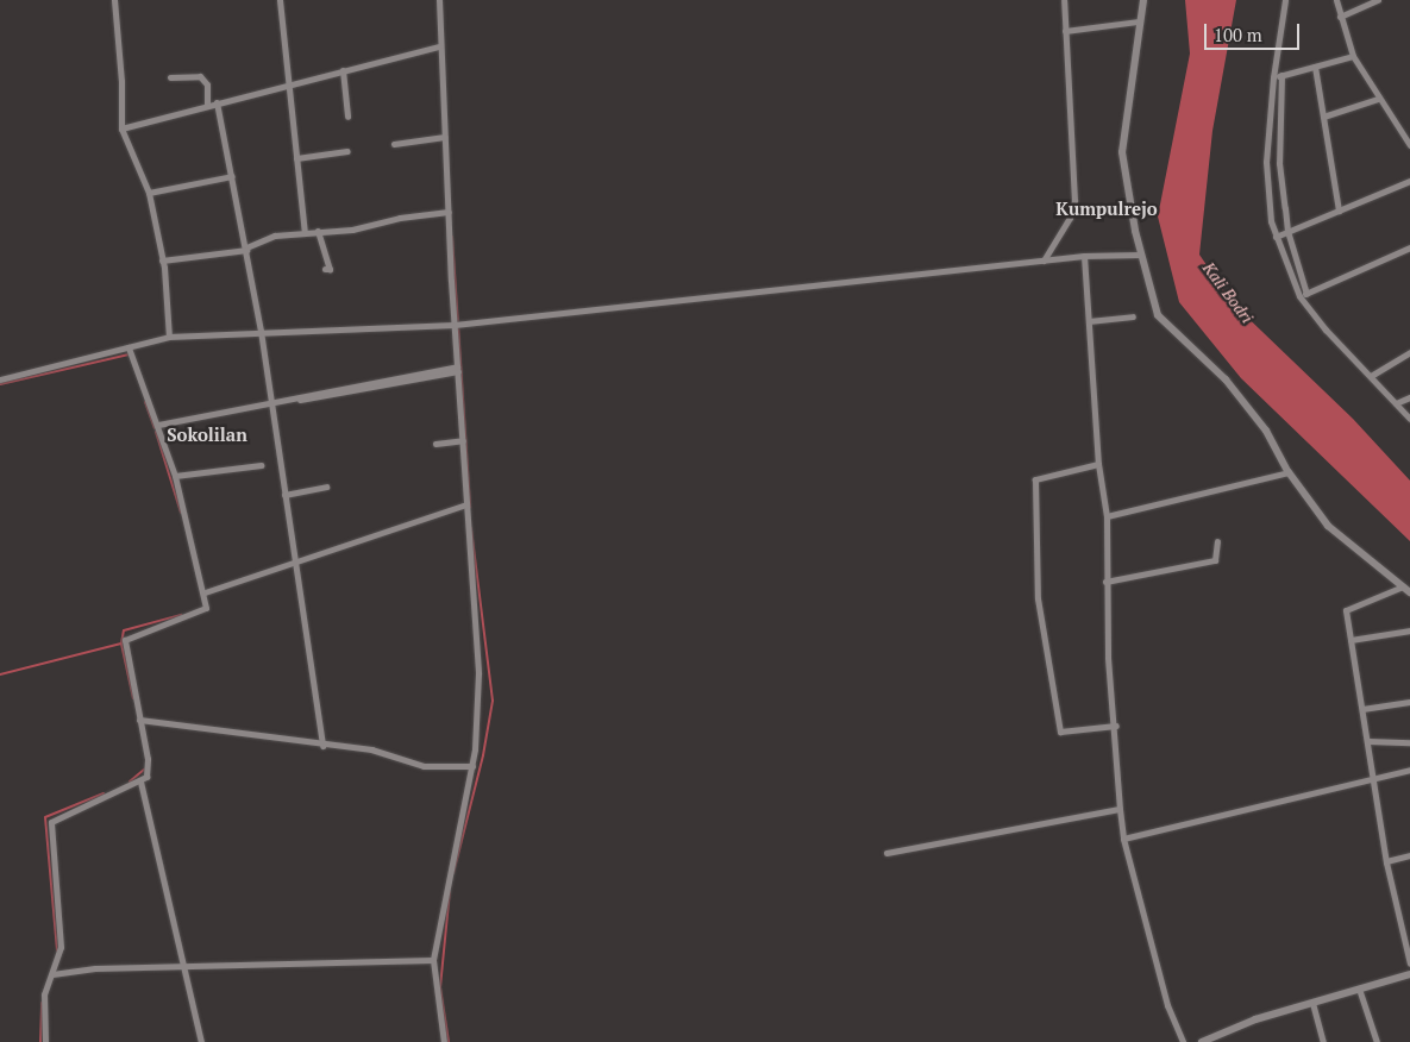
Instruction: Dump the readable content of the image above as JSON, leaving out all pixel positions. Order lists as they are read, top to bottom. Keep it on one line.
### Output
{"districts":["Kumpulrejo","Sokolilan"],"water":["Kali Bodri"],"scale_bar":"100 m"}
